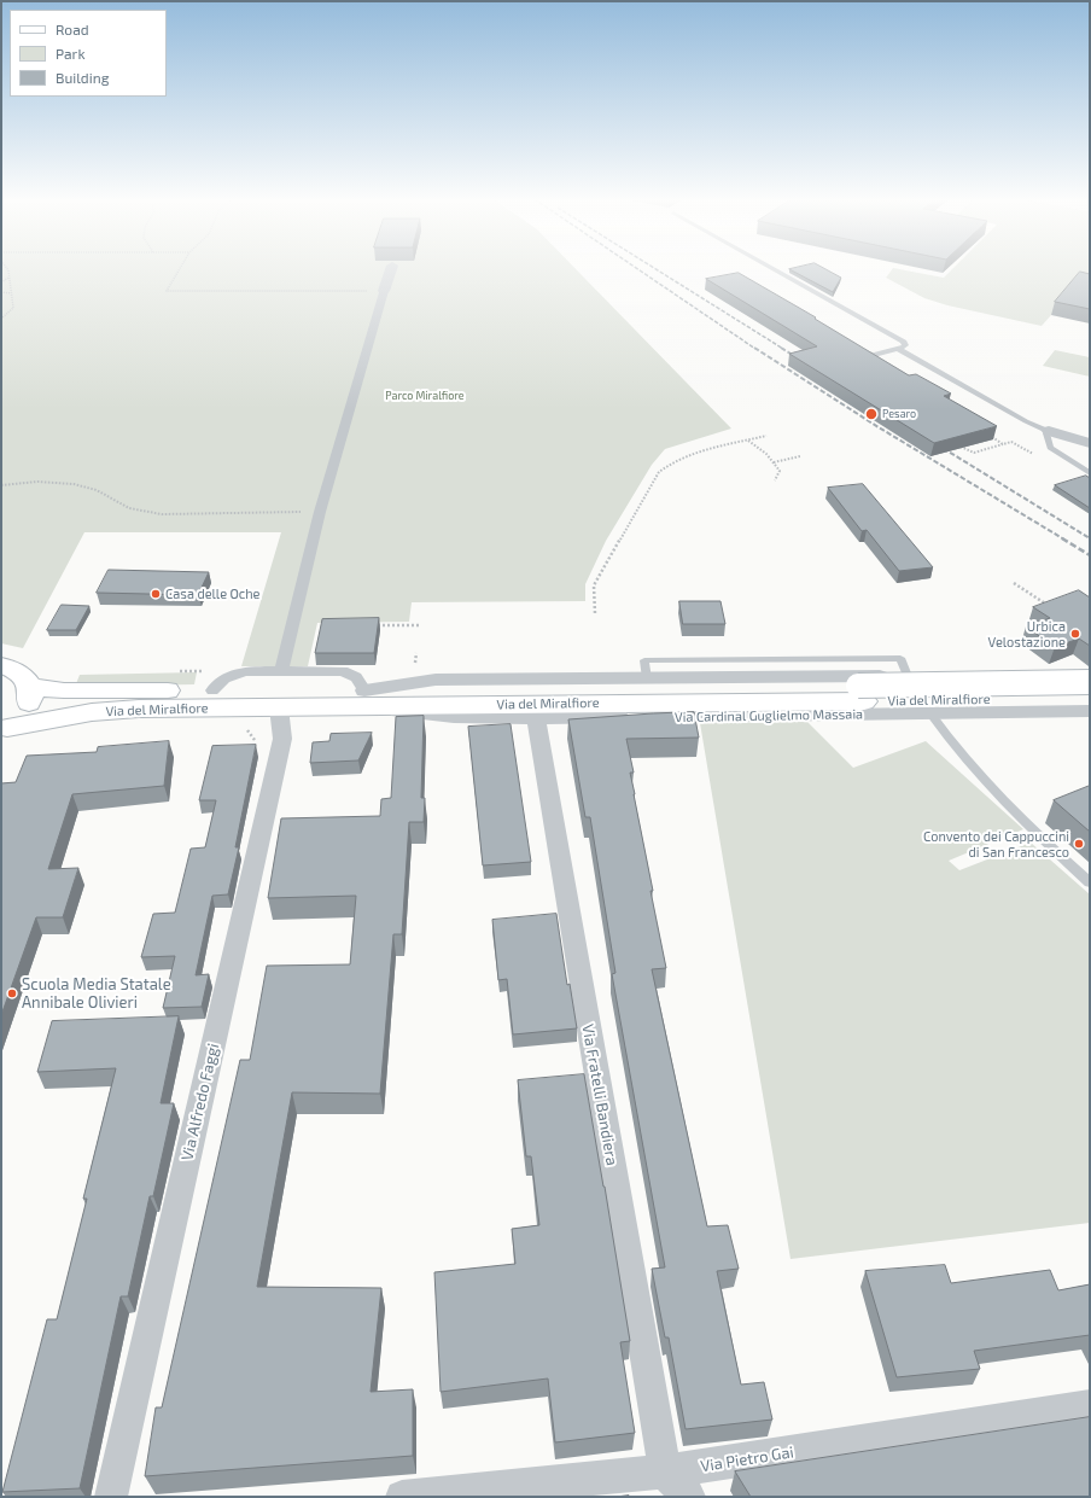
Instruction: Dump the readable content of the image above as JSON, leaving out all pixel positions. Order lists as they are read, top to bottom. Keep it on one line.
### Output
{"streets":{"main road":["Via del Miralfiore"],"street":["Via Cardinal Guglielmo Massaia","Via Fratelli Bandiera","Via Alfredo Faggi","Via Pietro Gai"]},"crossings":[["Via del Miralfiore","Via Cardinal Guglielmo Massaia"],["Via del Miralfiore","Via Alfredo Faggi"],["Via Cardinal Guglielmo Massaia","Via Fratelli Bandiera"],["Via Fratelli Bandiera","Via Pietro Gai"]],"parks":["Parco Miralfiore"],"places":["Pesaro","Casa delle Oche","Urbica Velostazione","Convento dei Cappuccini di San Francesco","Scuola Media Statale Annibale Olivieri"],"legend":["Road","Park","Building"]}
